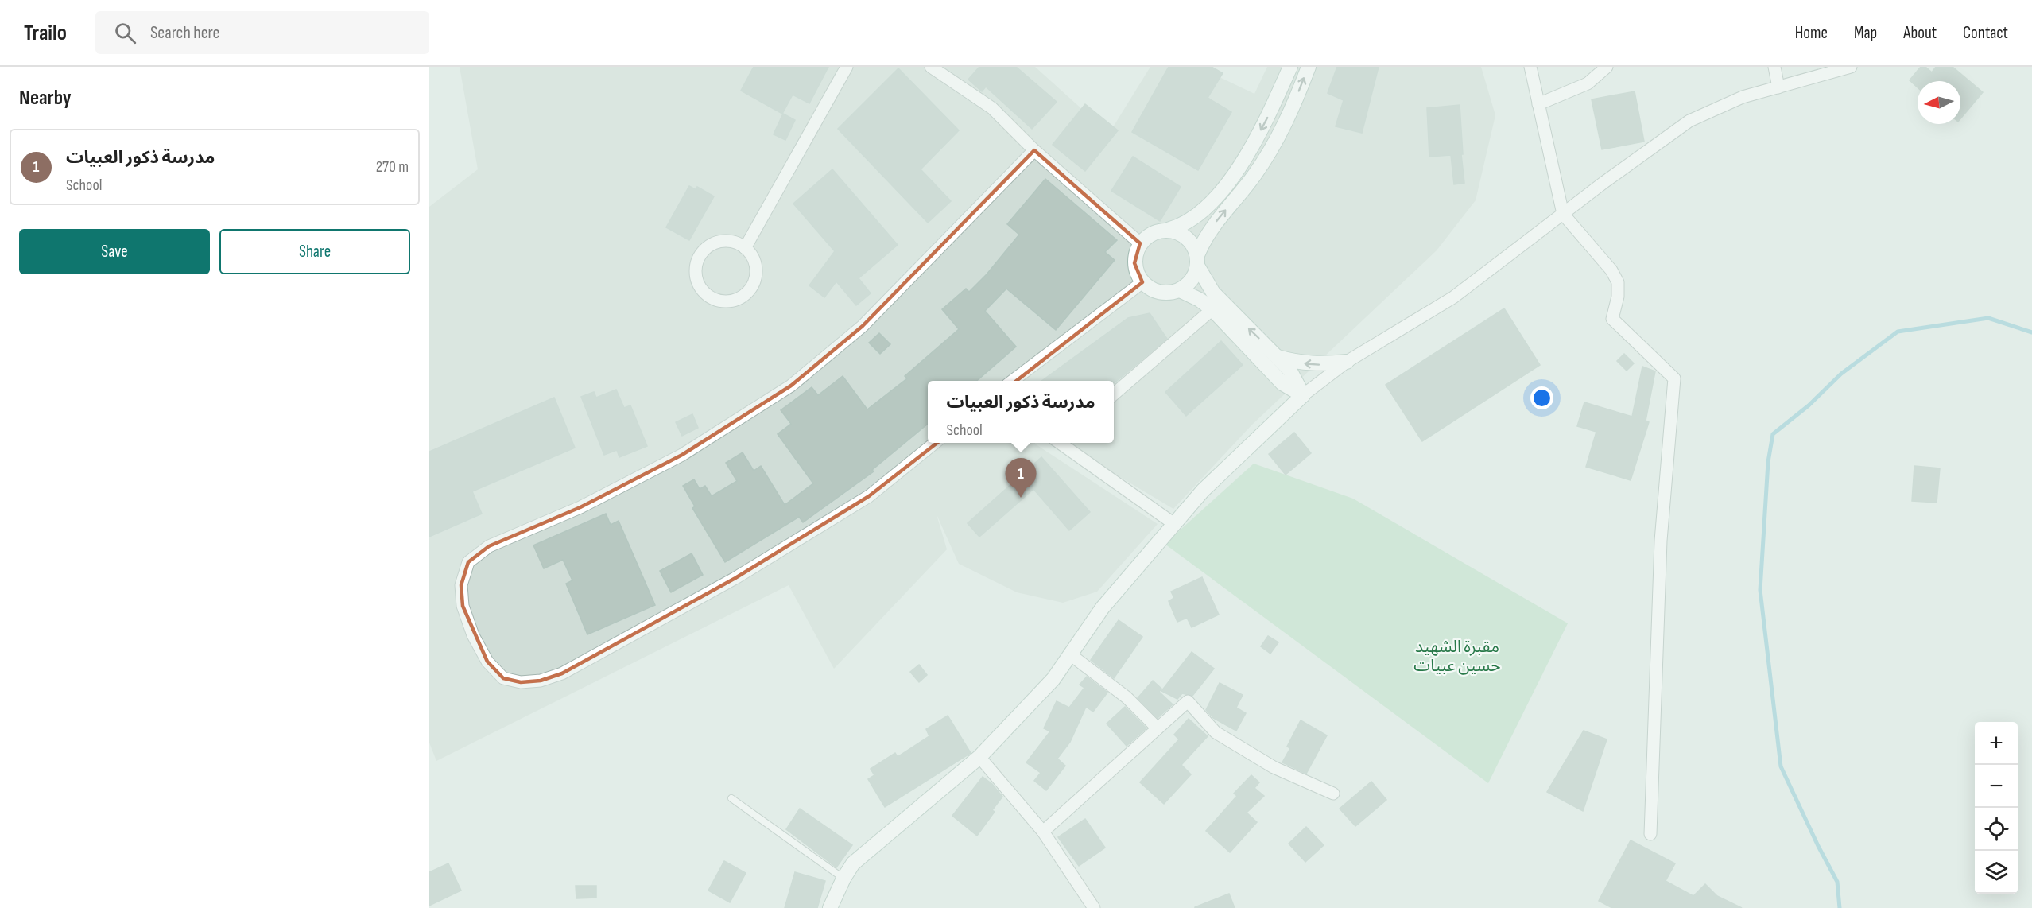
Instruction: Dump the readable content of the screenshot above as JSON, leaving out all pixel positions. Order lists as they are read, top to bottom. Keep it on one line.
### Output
{"parks":["مقبرة الشهيد حسين عبيات"],"north":"left","page":{"header":"Trailo","search":"Search here","nav":["Home","Map","About","Contact"],"heading":"Nearby","list":[{"mark":"1","name":"مدرسة ذكور العبيات","note":"School","value":"270 m"}],"buttons":["Save","Share"],"popup":["مدرسة ذكور العبيات","School"],"pins":"1","map_buttons":["+","−"]}}
